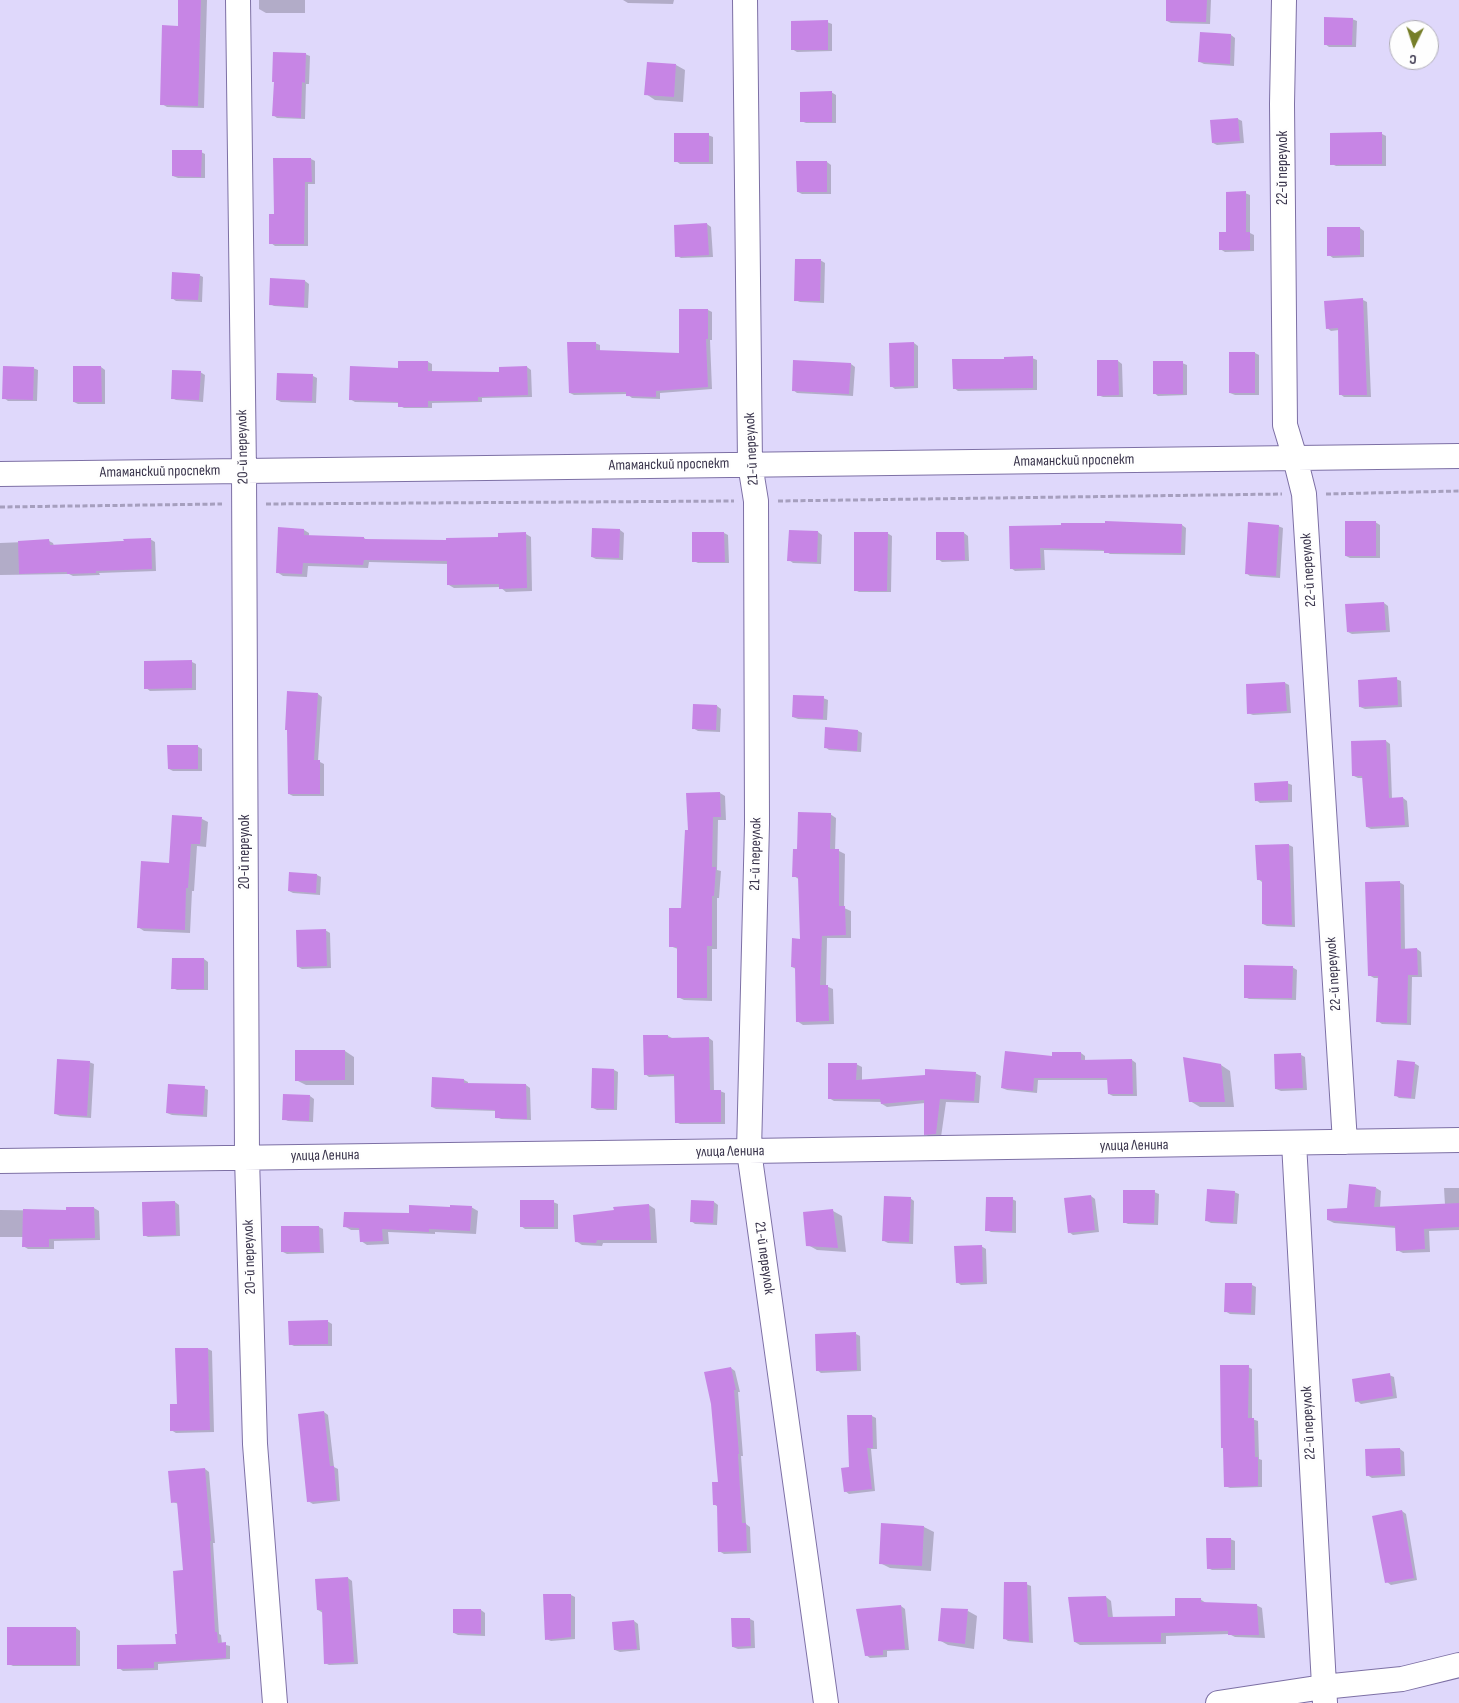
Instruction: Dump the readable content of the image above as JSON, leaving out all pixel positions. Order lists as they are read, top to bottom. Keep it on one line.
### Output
{"streets":{"street":["22-й переулок","20-й переулок","21-й переулок","Атаманский проспект","улица Ленина"]},"crossings":[["22-й переулок","Атаманский проспект"],["22-й переулок","улица Ленина"],["20-й переулок","Атаманский проспект"],["20-й переулок","улица Ленина"],["21-й переулок","Атаманский проспект"],["21-й переулок","улица Ленина"]],"north":"bottom"}
